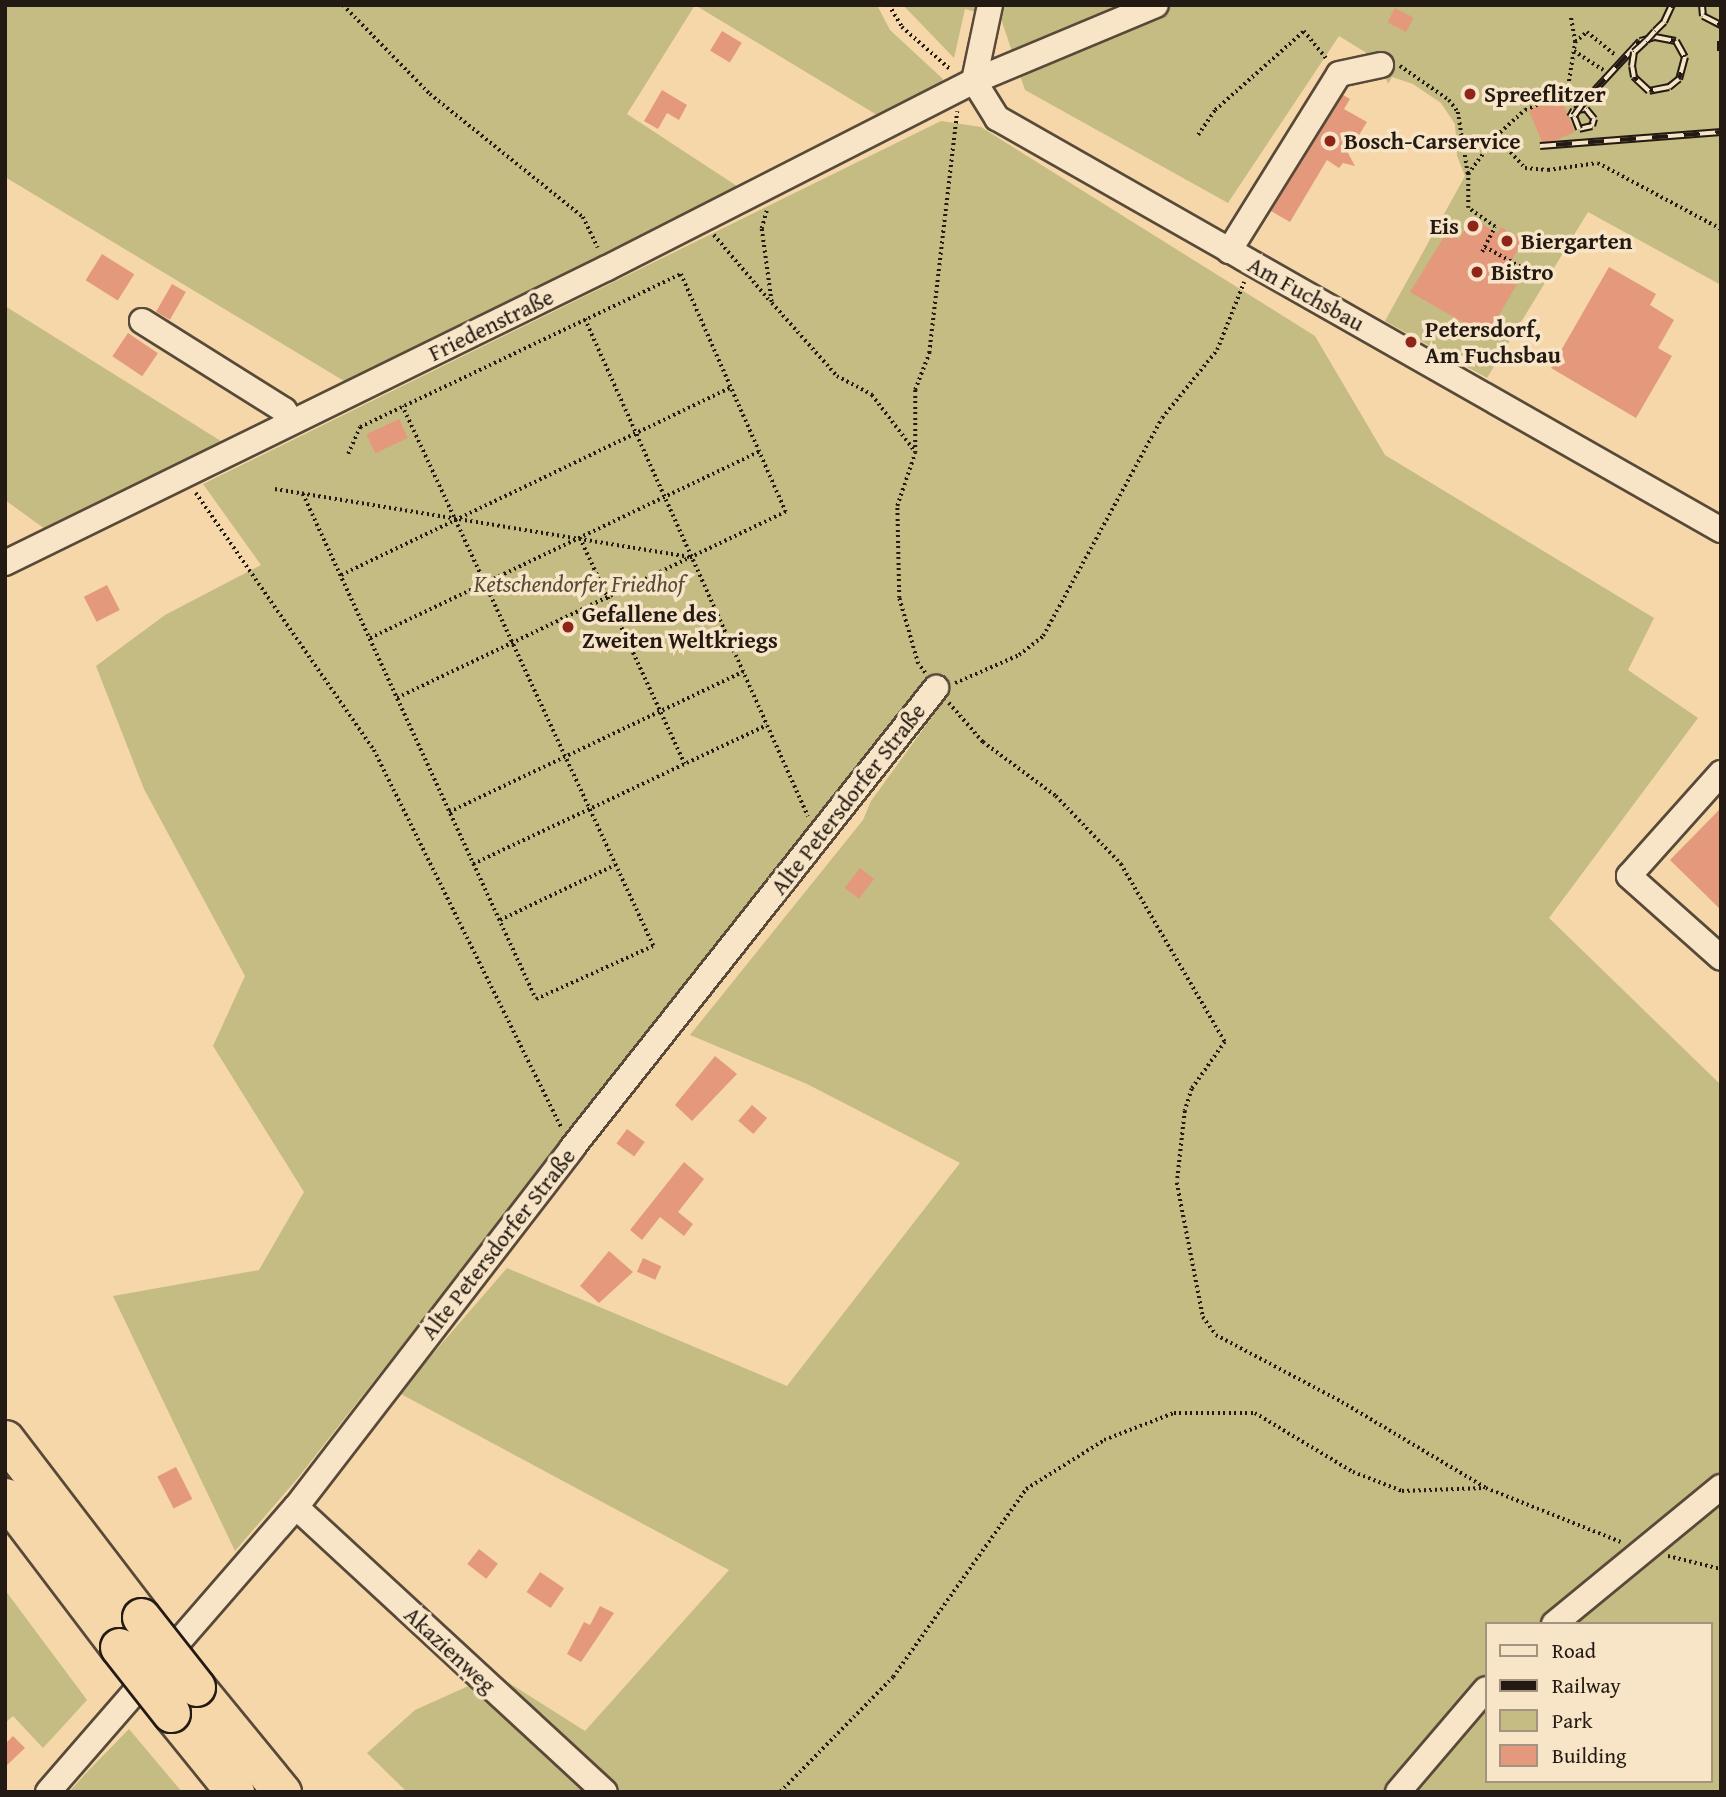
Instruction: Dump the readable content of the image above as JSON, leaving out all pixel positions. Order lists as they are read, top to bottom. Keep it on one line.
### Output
{"streets":{"street":["Am Fuchsbau","Friedenstraße","Alte Petersdorfer Straße","Akazienweg"]},"crossings":[["Am Fuchsbau","Friedenstraße"],["Alte Petersdorfer Straße","Akazienweg"]],"parks":["Ketschendorfer Friedhof"],"places":["Spreeflitzer","Bosch-Carservice","Eis","Biergarten","Bistro","Petersdorf, Am Fuchsbau","Gefallene des Zweiten Weltkriegs"],"legend":["Road","Railway","Park","Building"]}
